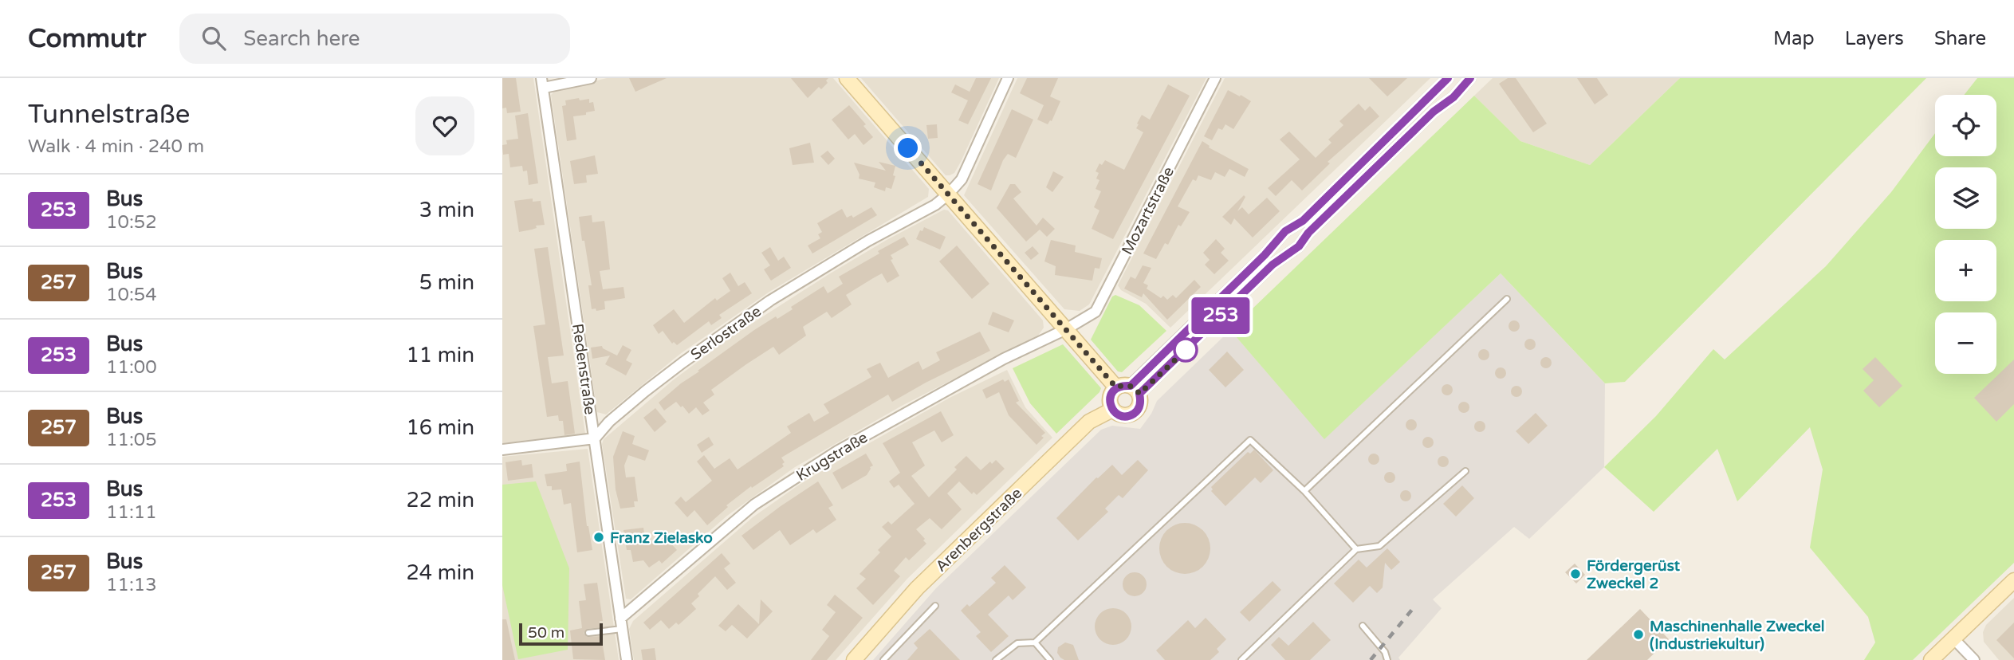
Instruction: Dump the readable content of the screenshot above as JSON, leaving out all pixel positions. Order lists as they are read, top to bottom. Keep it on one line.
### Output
{"streets":{"street":["Mozartstraße","Serlostraße","Redenstraße","Krugstraße","Arenbergstraße"]},"crossings":[["Mozartstraße","Krugstraße"],["Serlostraße","Redenstraße"],["Redenstraße","Krugstraße"]],"places":["Franz Zielasko","Fördergerüst Zweckel 2","Maschinenhalle Zweckel (Industriekultur)"],"lines":["bus line 253"],"scale_bar":"50 m","page":{"header":"Commutr","search":"Search here","nav":["Map","Layers","Share"],"heading":["Tunnelstraße","Walk · 4 min · 240 m"],"on_map":"253","map_buttons":["+","−"],"list":[{"mark":"253","name":"Bus","note":"10:52","value":"3 min"},{"mark":"257","name":"Bus","note":"10:54","value":"5 min"},{"mark":"253","name":"Bus","note":"11:00","value":"11 min"},{"mark":"257","name":"Bus","note":"11:05","value":"16 min"},{"mark":"253","name":"Bus","note":"11:11","value":"22 min"},{"mark":"257","name":"Bus","note":"11:13","value":"24 min"}],"scale":"50 m"}}
